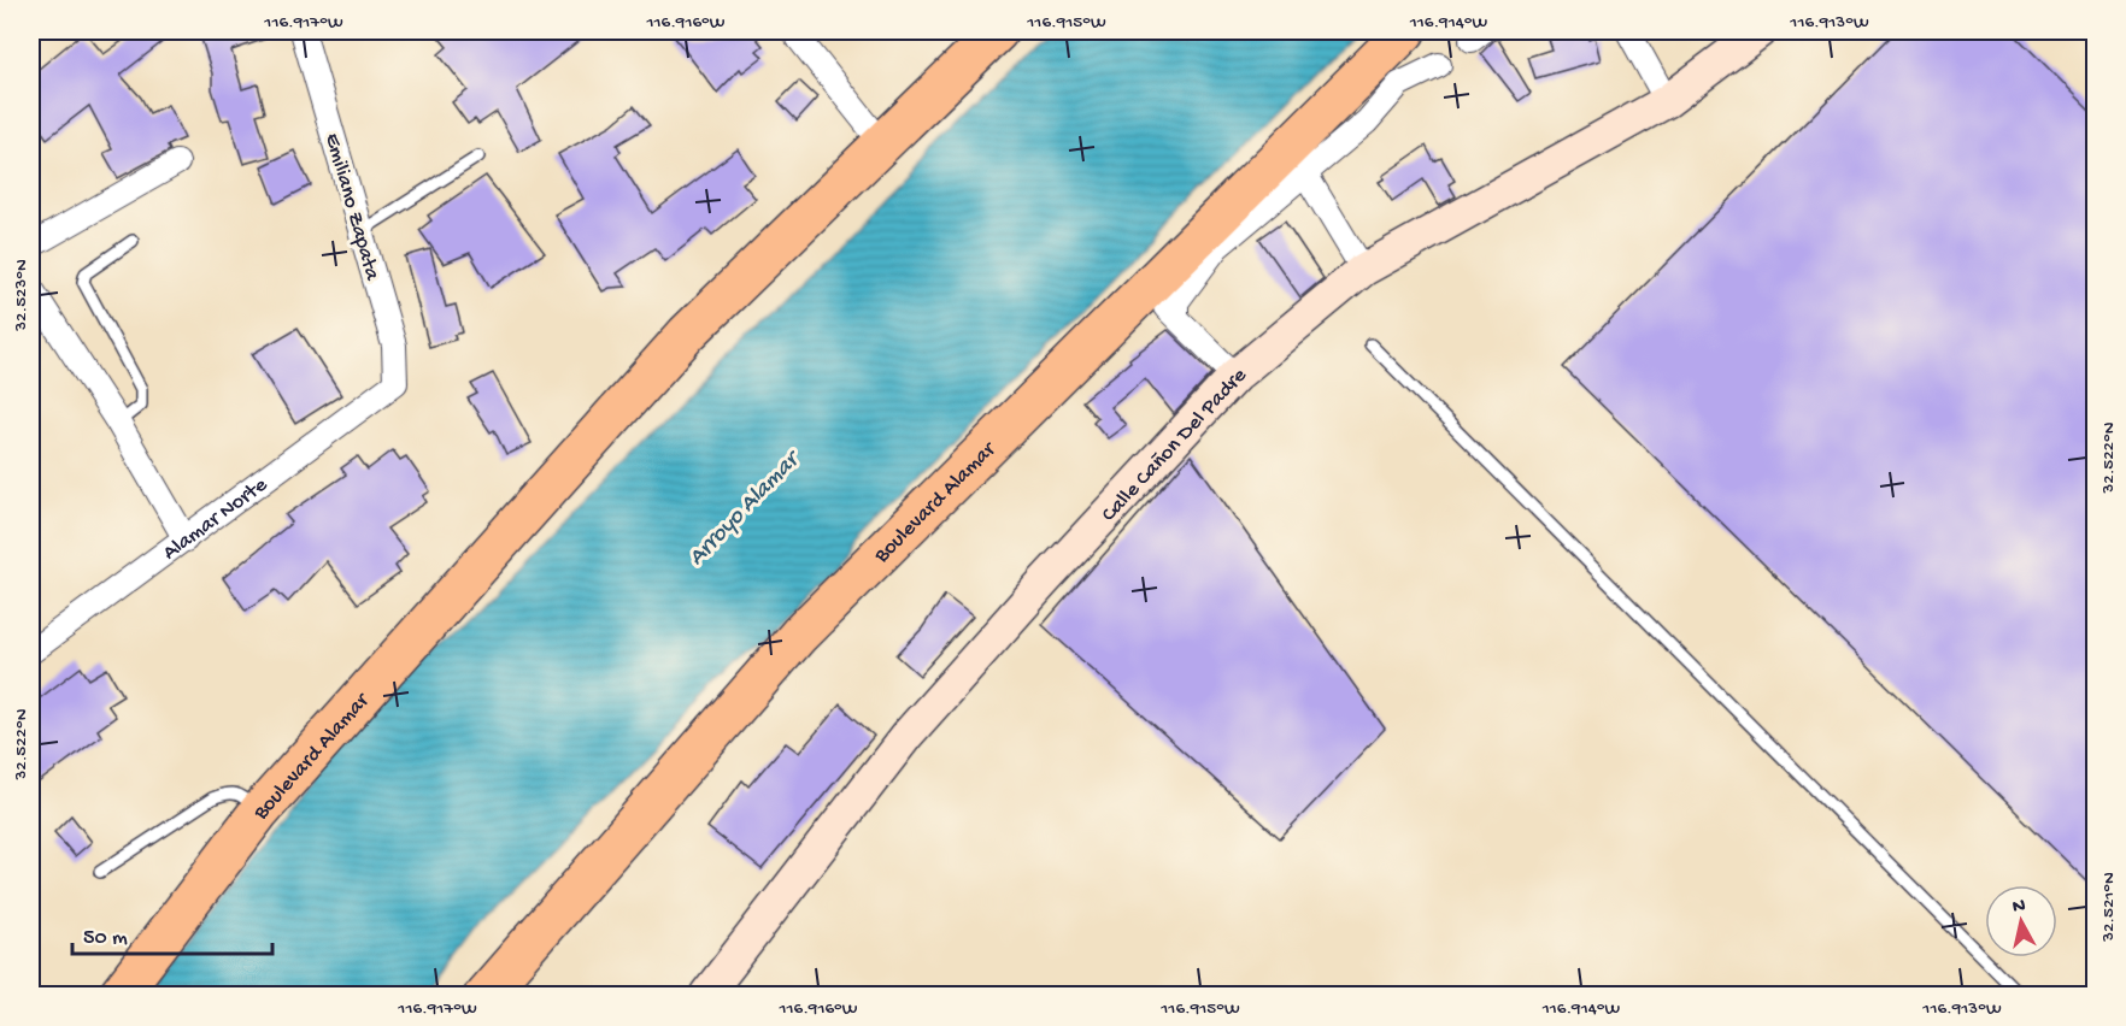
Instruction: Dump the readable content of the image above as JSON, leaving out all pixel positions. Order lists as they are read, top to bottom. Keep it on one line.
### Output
{"streets":{"highway":["Boulevard Alamar"],"street":["Emiliano Zapata","Calle Cañon Del Padre","Alamar Norte"]},"crossings":[["Emiliano Zapata","Alamar Norte"]],"water":["Arroyo Alamar"],"scale_bar":"50 m","north":"top","coordinates":["116.917°W","116.916°W","116.915°W","116.914°W","116.913°W","32.523°N","32.522°N","32.521°N"]}
